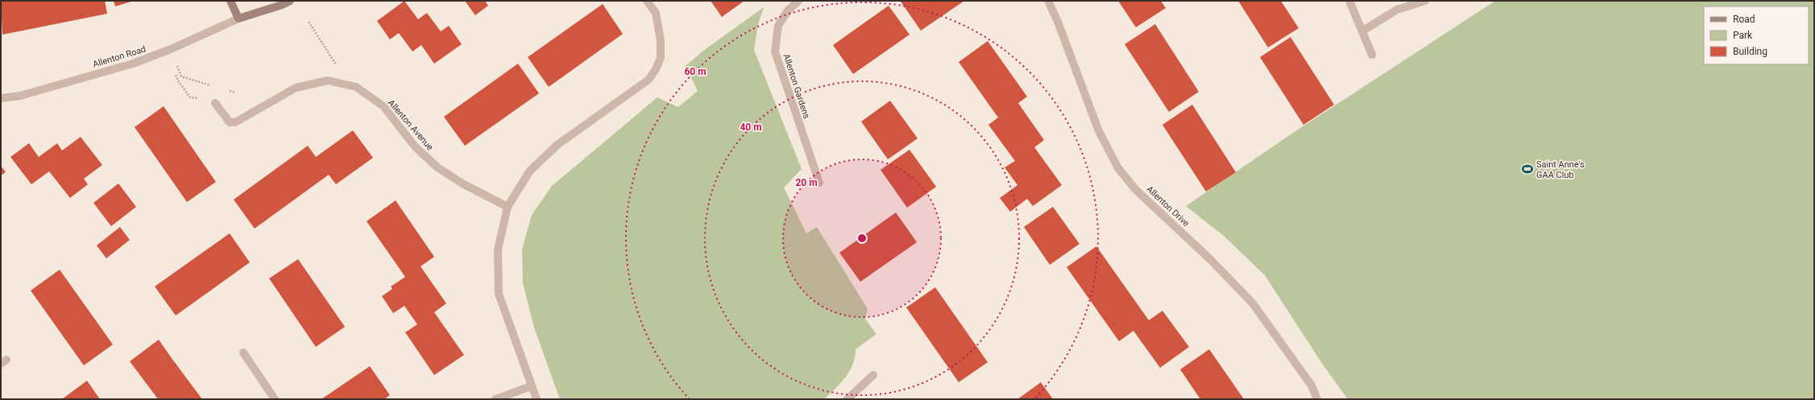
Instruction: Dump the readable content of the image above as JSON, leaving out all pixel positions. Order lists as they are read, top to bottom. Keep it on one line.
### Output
{"streets":{"street":["Allenton Road","Allenton Gardens","Allenton Avenue","Allenton Drive"]},"places":{"sports":["Saint Anne's GAA Club"]},"legend":["Road","Park","Building"],"rings":["60 m","40 m","20 m"]}
